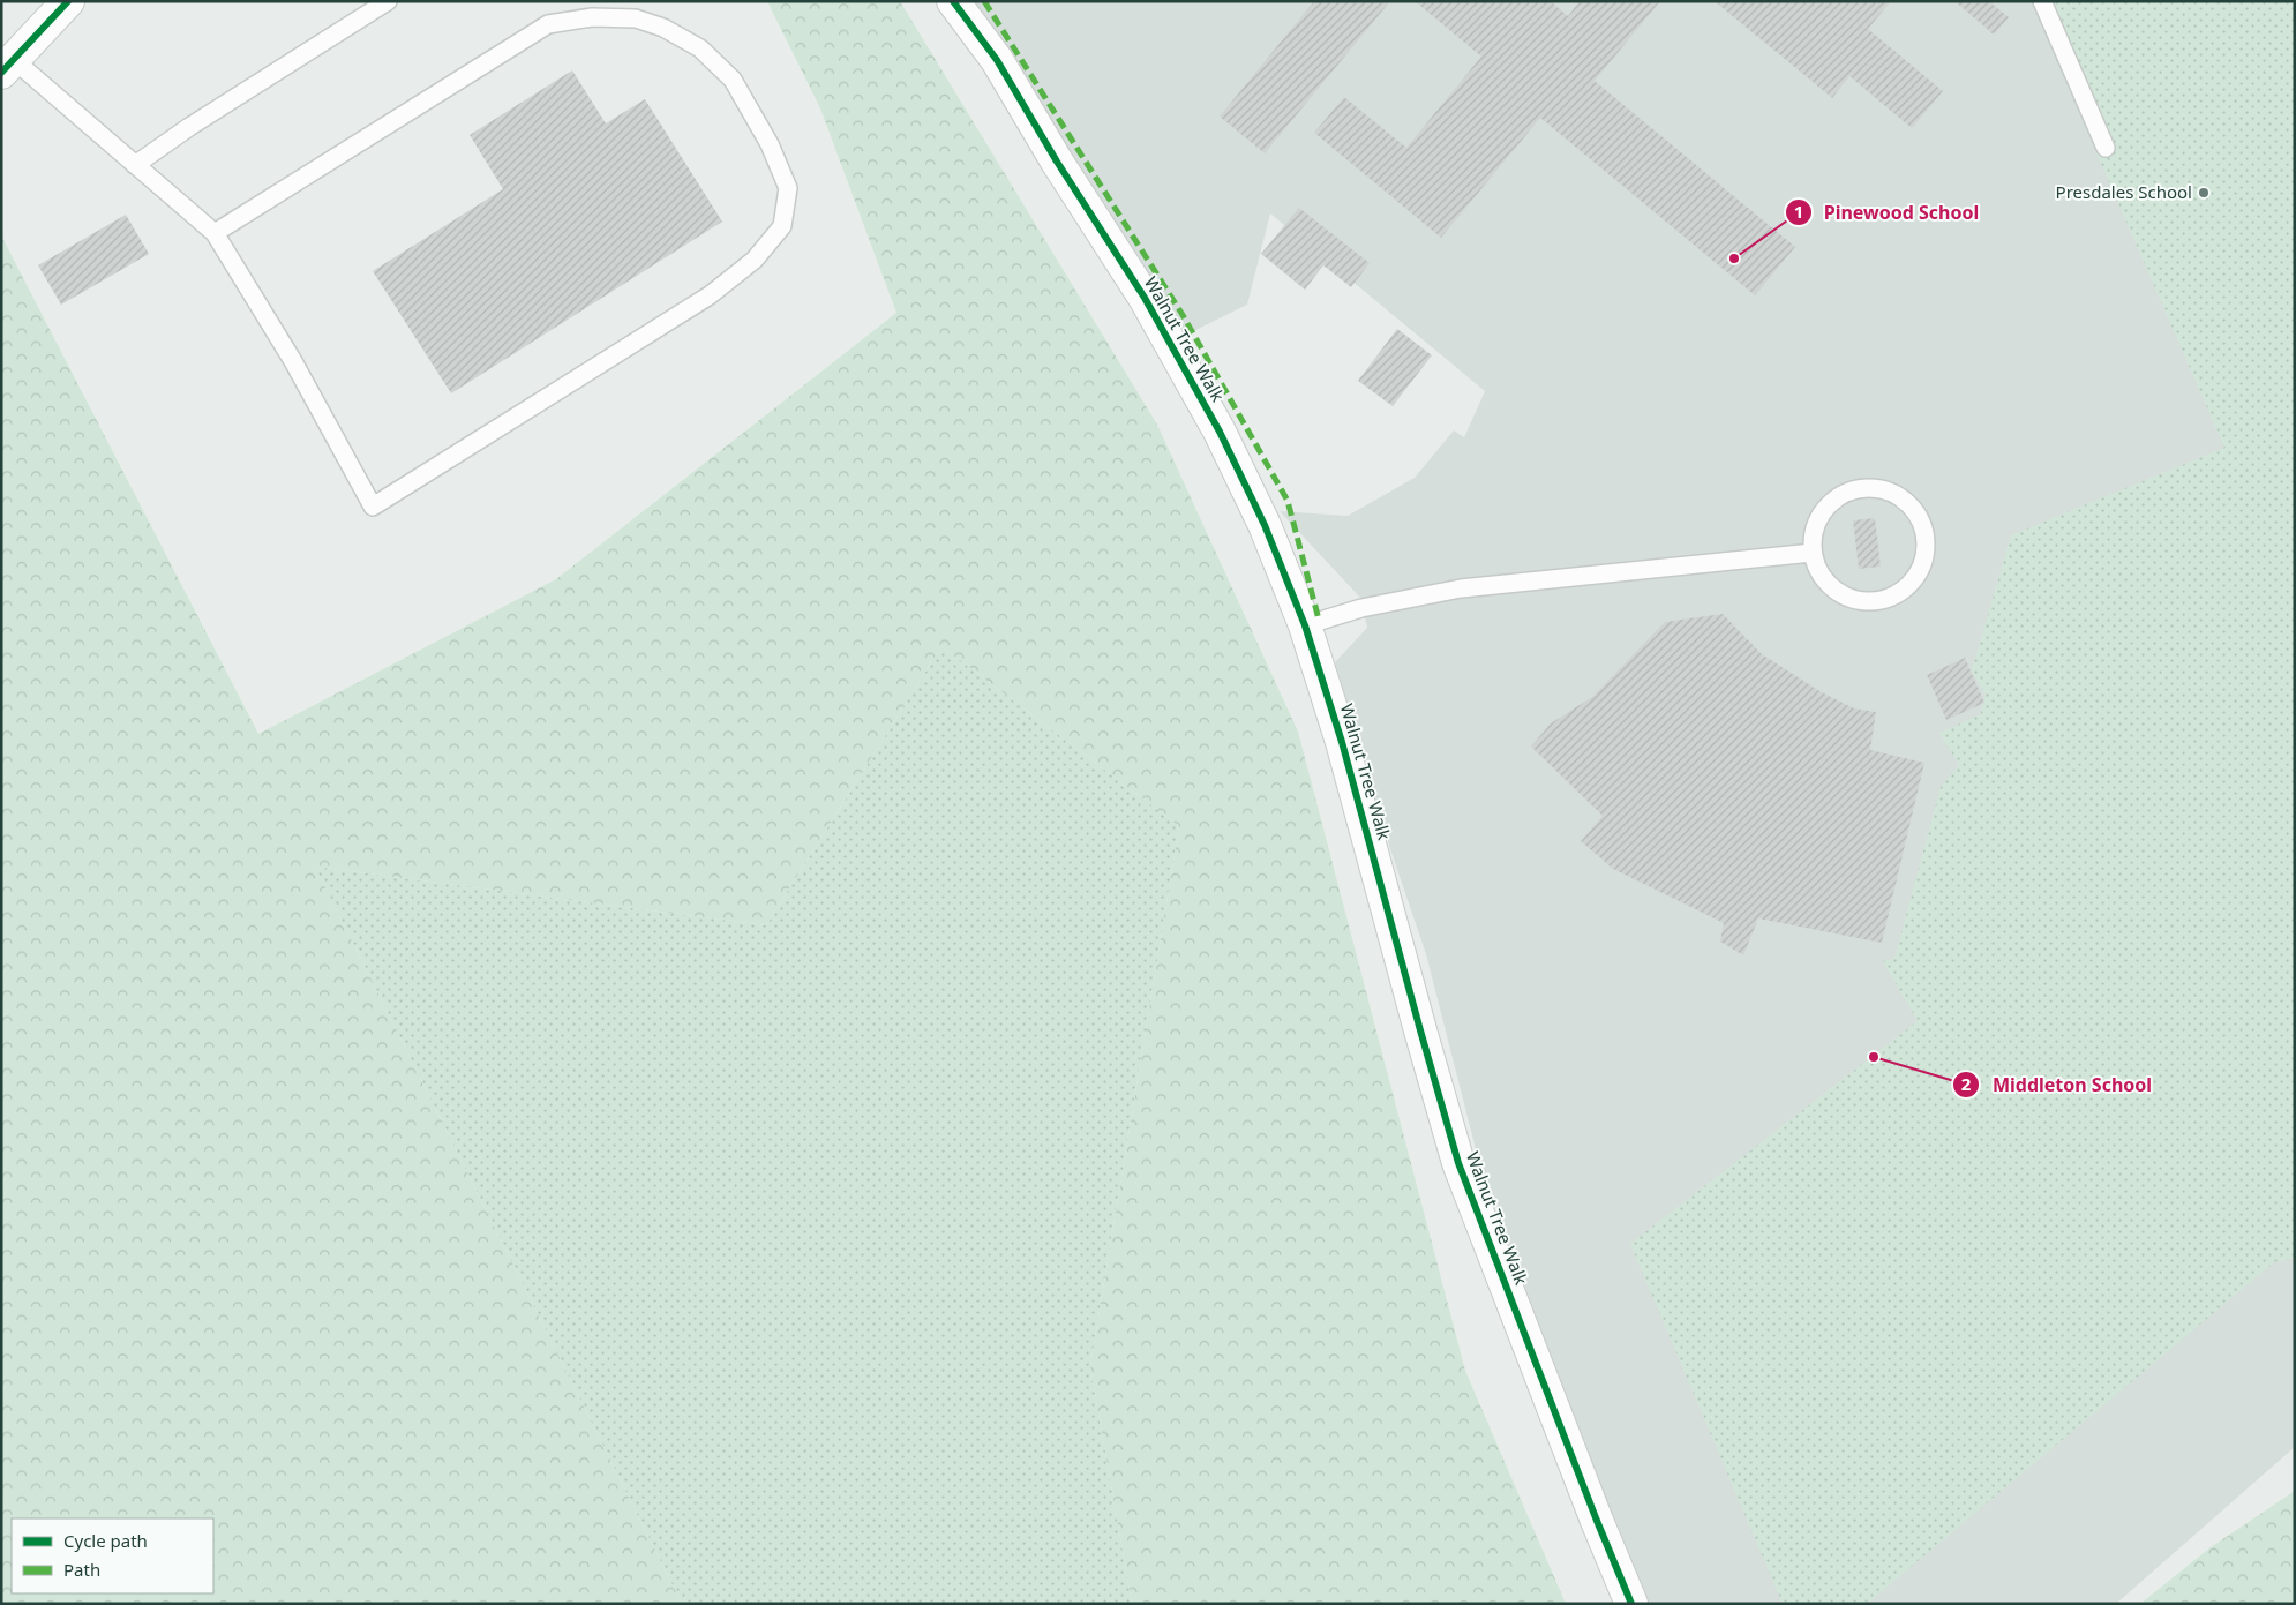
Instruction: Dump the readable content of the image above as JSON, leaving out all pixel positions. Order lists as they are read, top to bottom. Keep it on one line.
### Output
{"streets":{"street":["Walnut Tree Walk"]},"places":["Presdales School","Pinewood School","Middleton School"],"legend":["Cycle path","Path"]}
